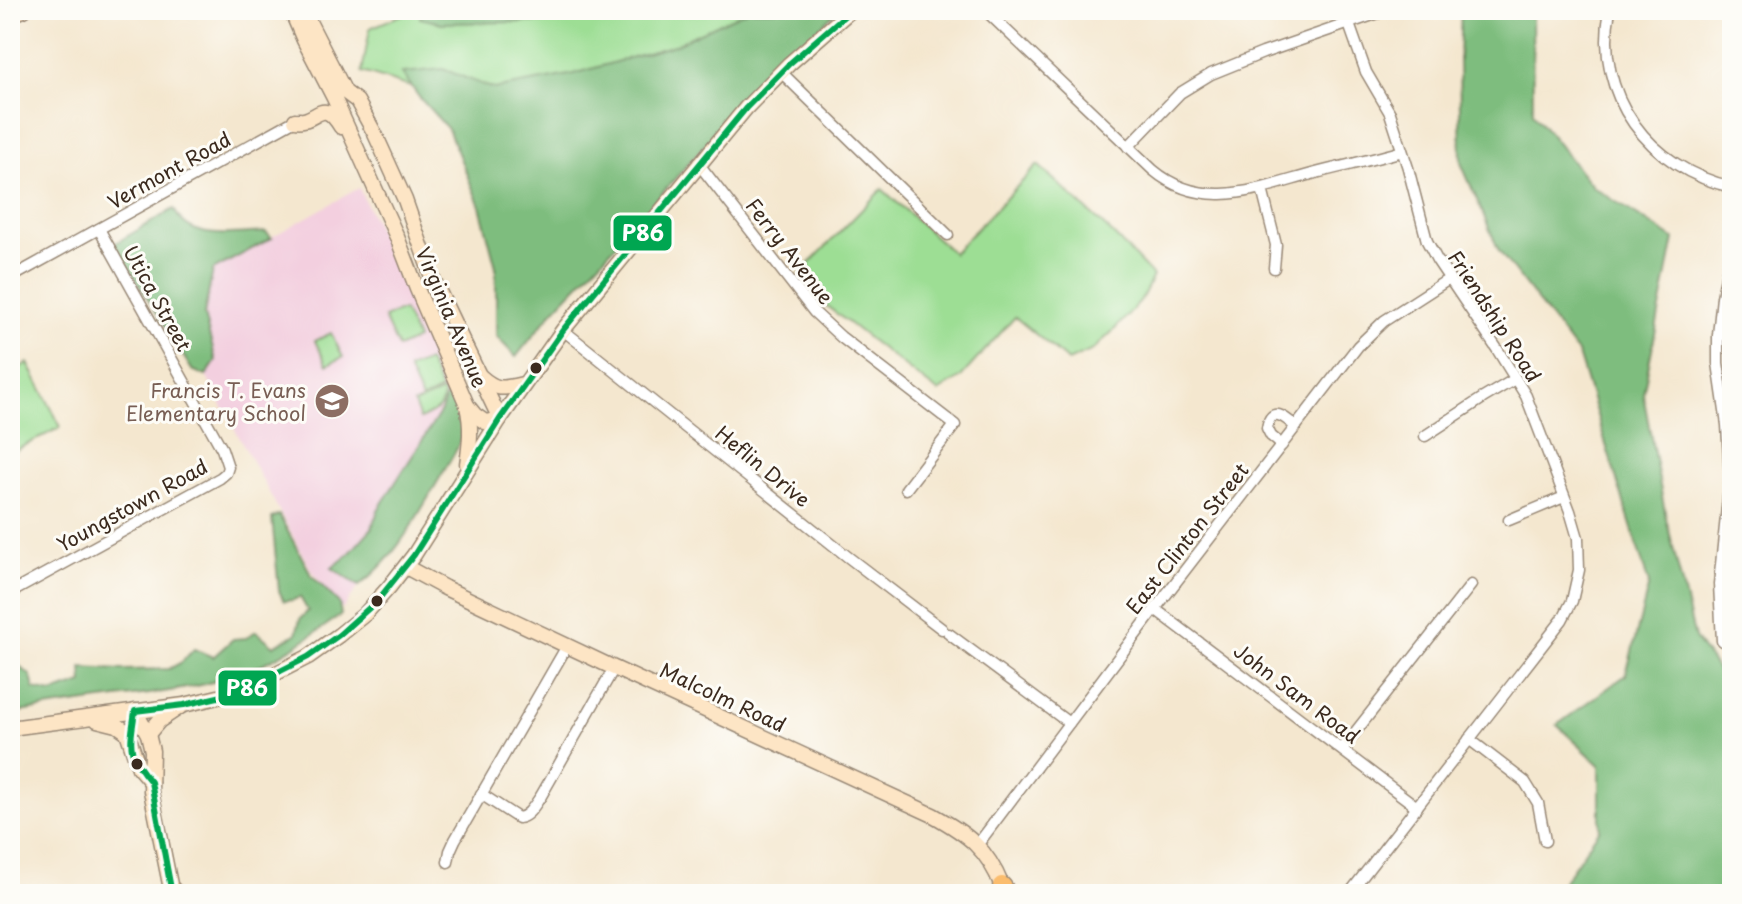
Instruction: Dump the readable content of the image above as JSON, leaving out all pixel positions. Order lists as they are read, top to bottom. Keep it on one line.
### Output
{"streets":{"street":["Vermont Road","Ferry Avenue","Utica Street","Friendship Road","Virginia Avenue","Heflin Drive","Youngstown Road","East Clinton Street","John Sam Road","Malcolm Road"]},"crossings":[["Vermont Road","Utica Street"],["Vermont Road","Virginia Avenue"],["Utica Street","Youngstown Road"],["Friendship Road","East Clinton Street"],["Friendship Road","John Sam Road"],["Heflin Drive","East Clinton Street"],["East Clinton Street","John Sam Road"],["East Clinton Street","Malcolm Road"]],"places":{"school or university":["Francis T. Evans Elementary School"]},"lines":["transit line P86"]}
